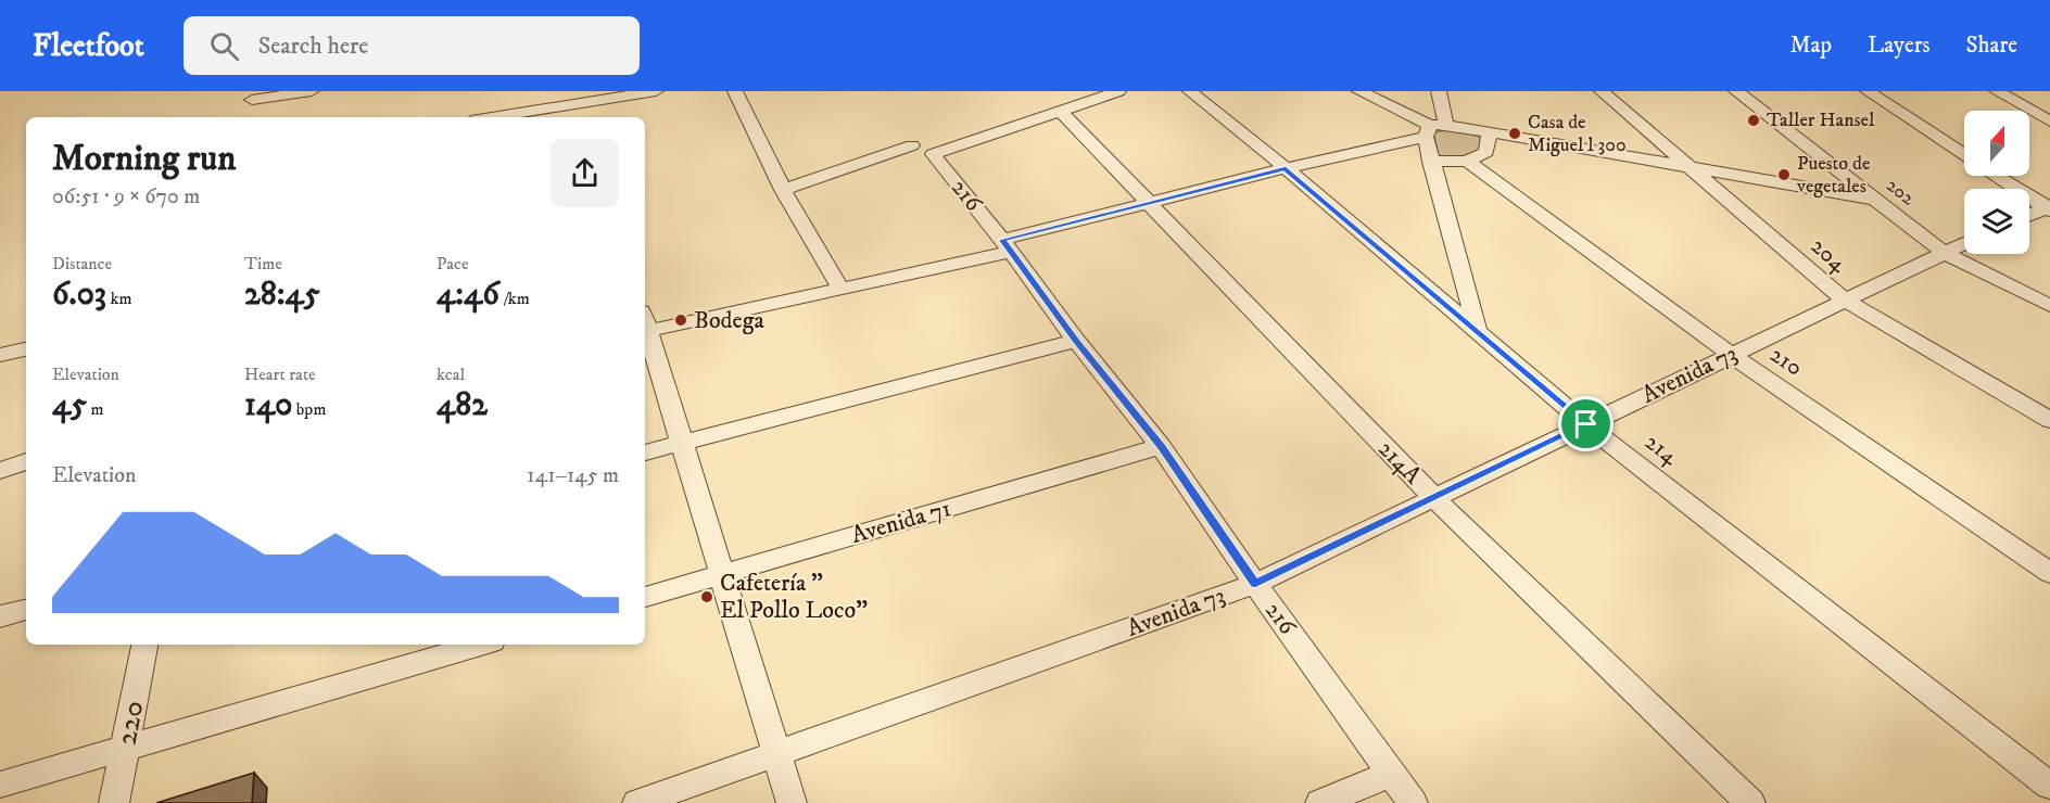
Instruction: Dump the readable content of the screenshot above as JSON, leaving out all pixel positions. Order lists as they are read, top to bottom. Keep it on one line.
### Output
{"streets":{"street":["202","216","204","210","Avenida 73","214","214A","Avenida 71","220"]},"crossings":[["202","Avenida 73"],["216","Avenida 73"],["216","Avenida 71"],["204","Avenida 73"],["210","Avenida 73"],["Avenida 73","214"],["Avenida 73","214A"]],"places":["Taller Hansel","Casa de Miguel l 300","Puesto de vegetales","Bodega","Cafetería \" El Pollo Loco\""],"north":"top","page":{"header":"Fleetfoot","search":"Search here","nav":["Map","Layers","Share"],"heading":["Morning run","06:51 · 9 × 670 m"],"stats":[["Distance","6.03 km"],["Time","28:45"],["Pace","4:46 /km"],["Elevation","45 m"],["Heart rate","140 bpm"],["kcal","482"]],"chart":["Elevation","141–145 m"]}}
